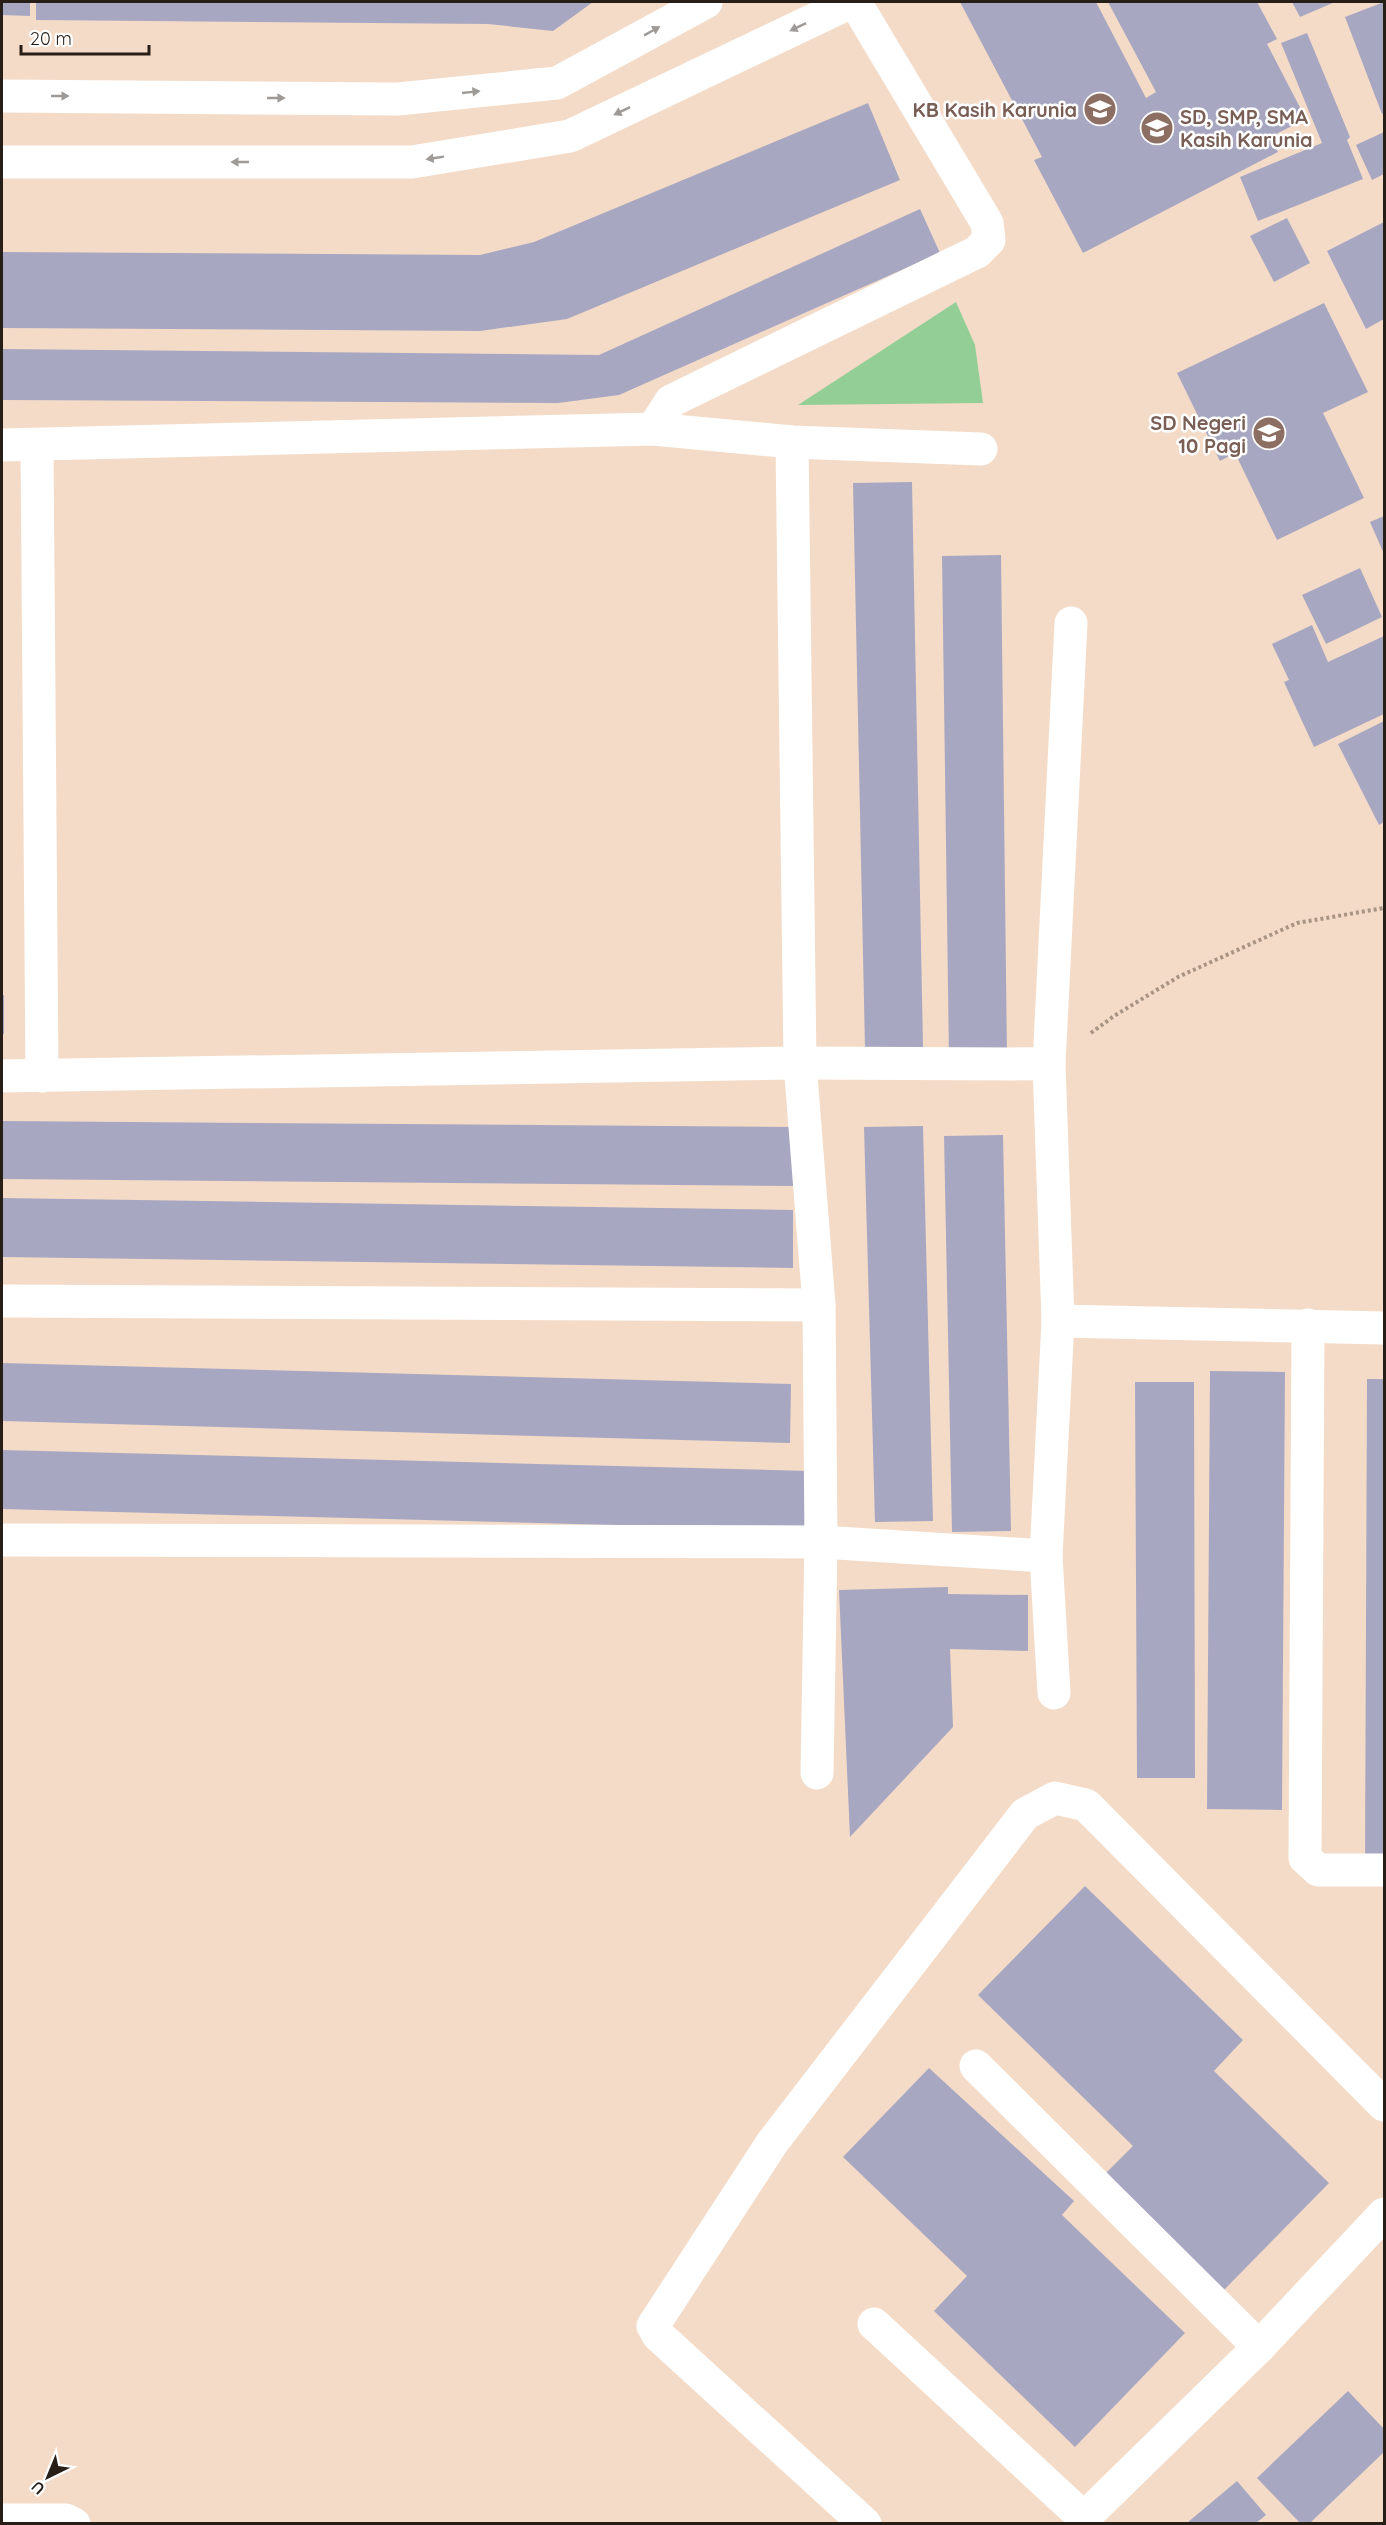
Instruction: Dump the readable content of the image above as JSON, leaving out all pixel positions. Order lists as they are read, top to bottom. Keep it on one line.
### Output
{"places":{"school or university":["KB Kasih Karunia","SD, SMP, SMA Kasih Karunia","SD Negeri 10 Pagi"]},"scale_bar":"20 m","north":"bottom left"}
